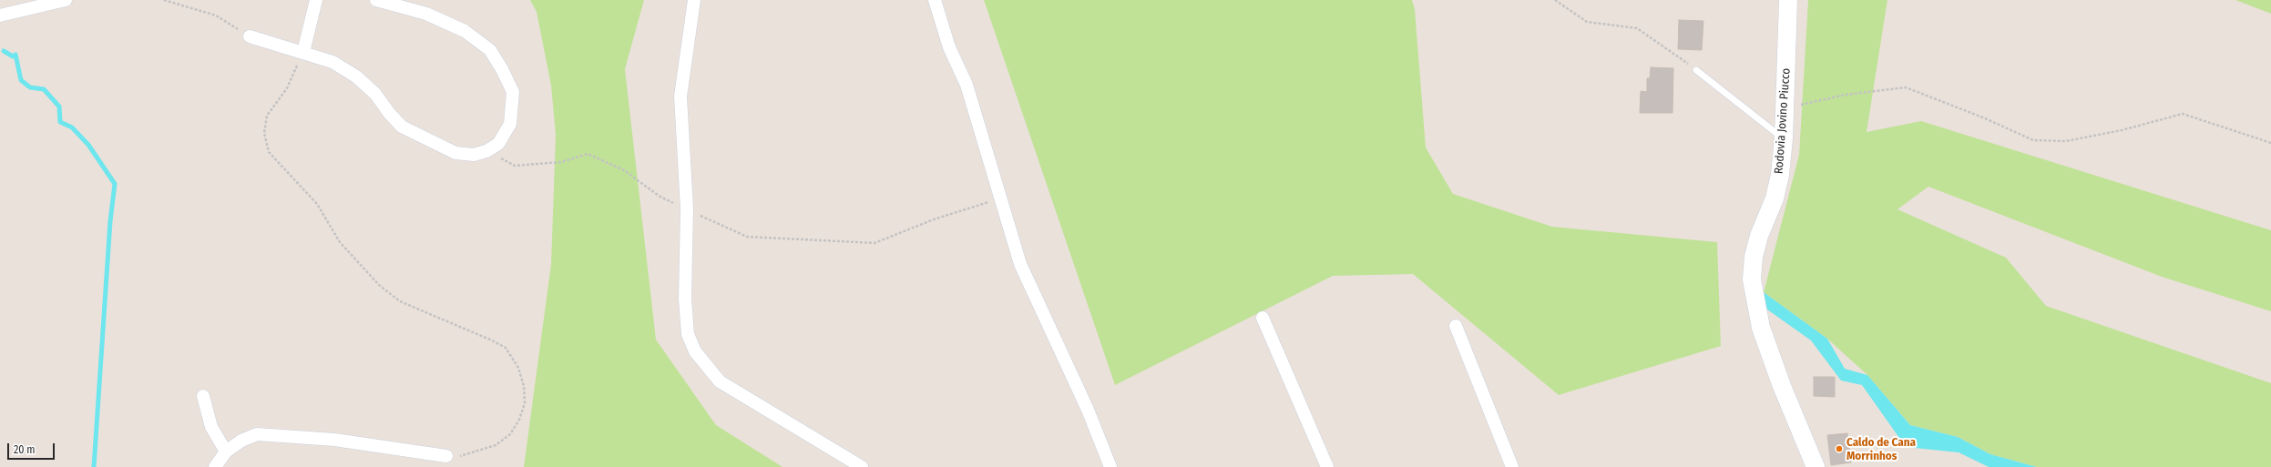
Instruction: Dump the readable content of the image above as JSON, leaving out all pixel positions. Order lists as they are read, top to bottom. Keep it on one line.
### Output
{"streets":{"main road":["Rodovia Jovino Piucco"]},"places":["Caldo de Cana Morrinhos"],"scale_bar":"20 m"}
